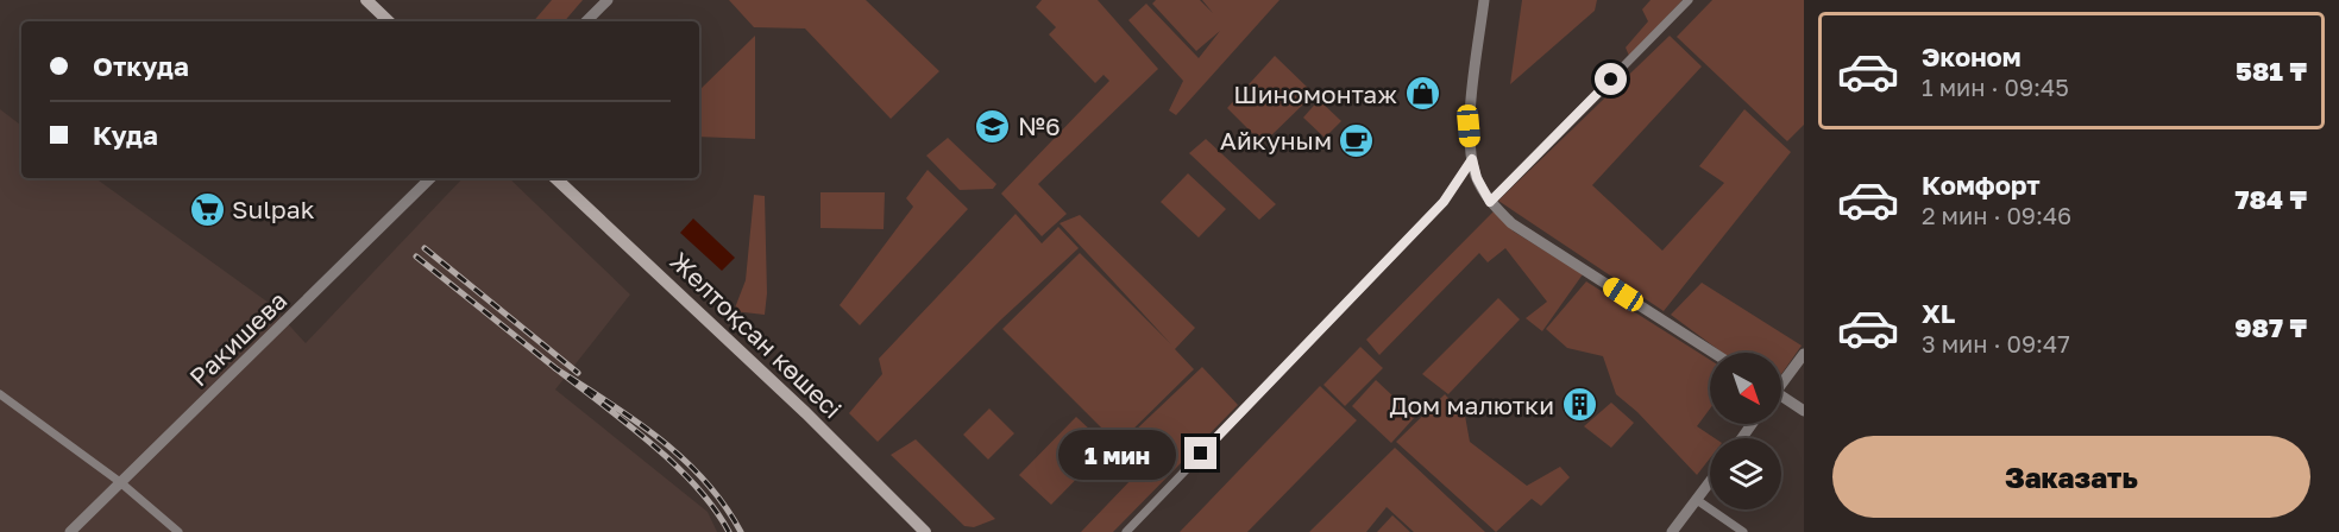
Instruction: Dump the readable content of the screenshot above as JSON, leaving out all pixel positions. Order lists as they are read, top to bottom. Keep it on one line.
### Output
{"streets":{"main road":["Желтоқсан көшесі"],"street":["Ракишева"]},"places":{"shop":["Шиномонтаж"],"school or university":["№6"],"cafe":["Айкуным"],"supermarket":["Sulpak"],"building":["Дом малютки"]},"north":"bottom right","page":{"list":[{"name":"Эконом","note":"1 мин · 09:45","value":"581 ₸"},{"name":"Комфорт","note":"2 мин · 09:46","value":"784 ₸"},{"name":"XL","note":"3 мин · 09:47","value":"987 ₸"}],"banner":["Откуда","Куда"],"buttons":"Заказать","bubble":"1 мин"}}
